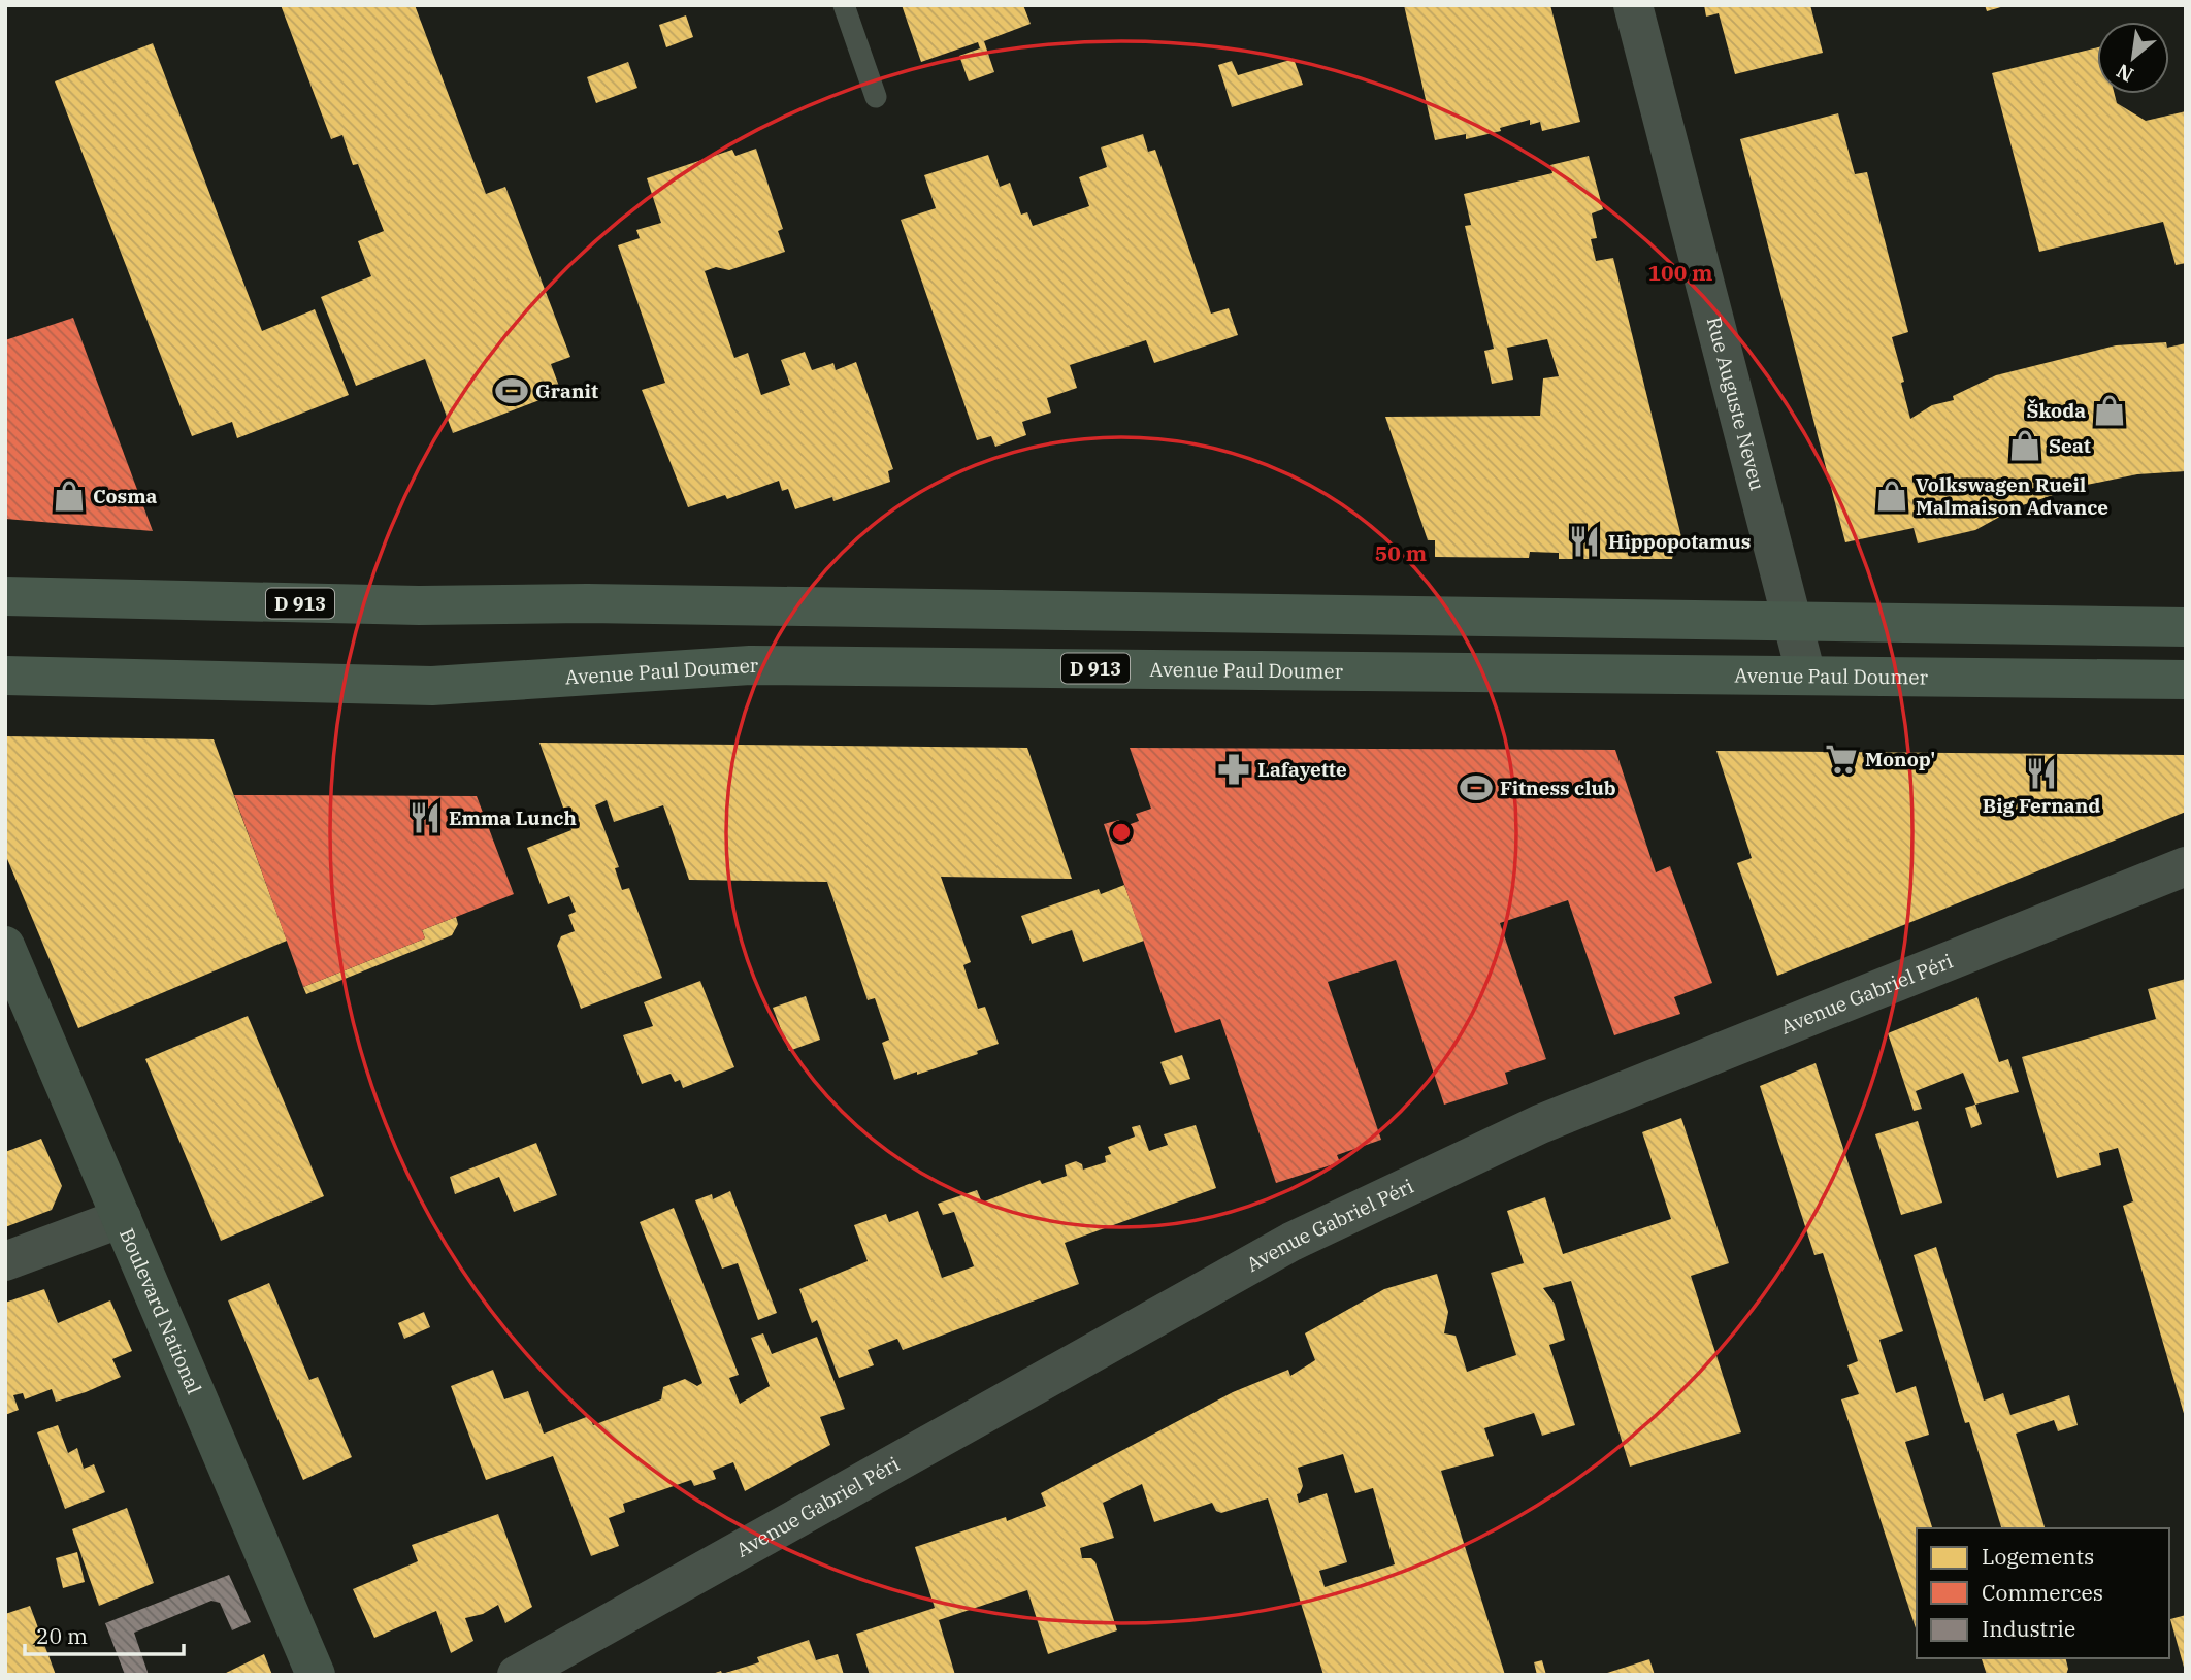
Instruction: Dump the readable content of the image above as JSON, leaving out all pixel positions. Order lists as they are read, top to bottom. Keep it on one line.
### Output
{"streets":{"main road":["D 913","Avenue Paul Doumer","Boulevard National"],"street":["Rue Auguste Neveu","Avenue Gabriel Péri"]},"crossings":[["Rue Auguste Neveu","D 913"],["Rue Auguste Neveu","Avenue Paul Doumer"]],"places":{"sports":["Granit","Fitness club"],"shop":["Škoda","Seat","Cosma","Volkswagen Rueil Malmaison Advance"],"restaurant":["Hippopotamus","Big Fernand","Emma Lunch"],"supermarket":["Monop'"],"pharmacy":["Lafayette"]},"legend":["Logements","Commerces","Industrie"],"scale_bar":"20 m","north":"bottom left","rings":["100 m","50 m"]}
